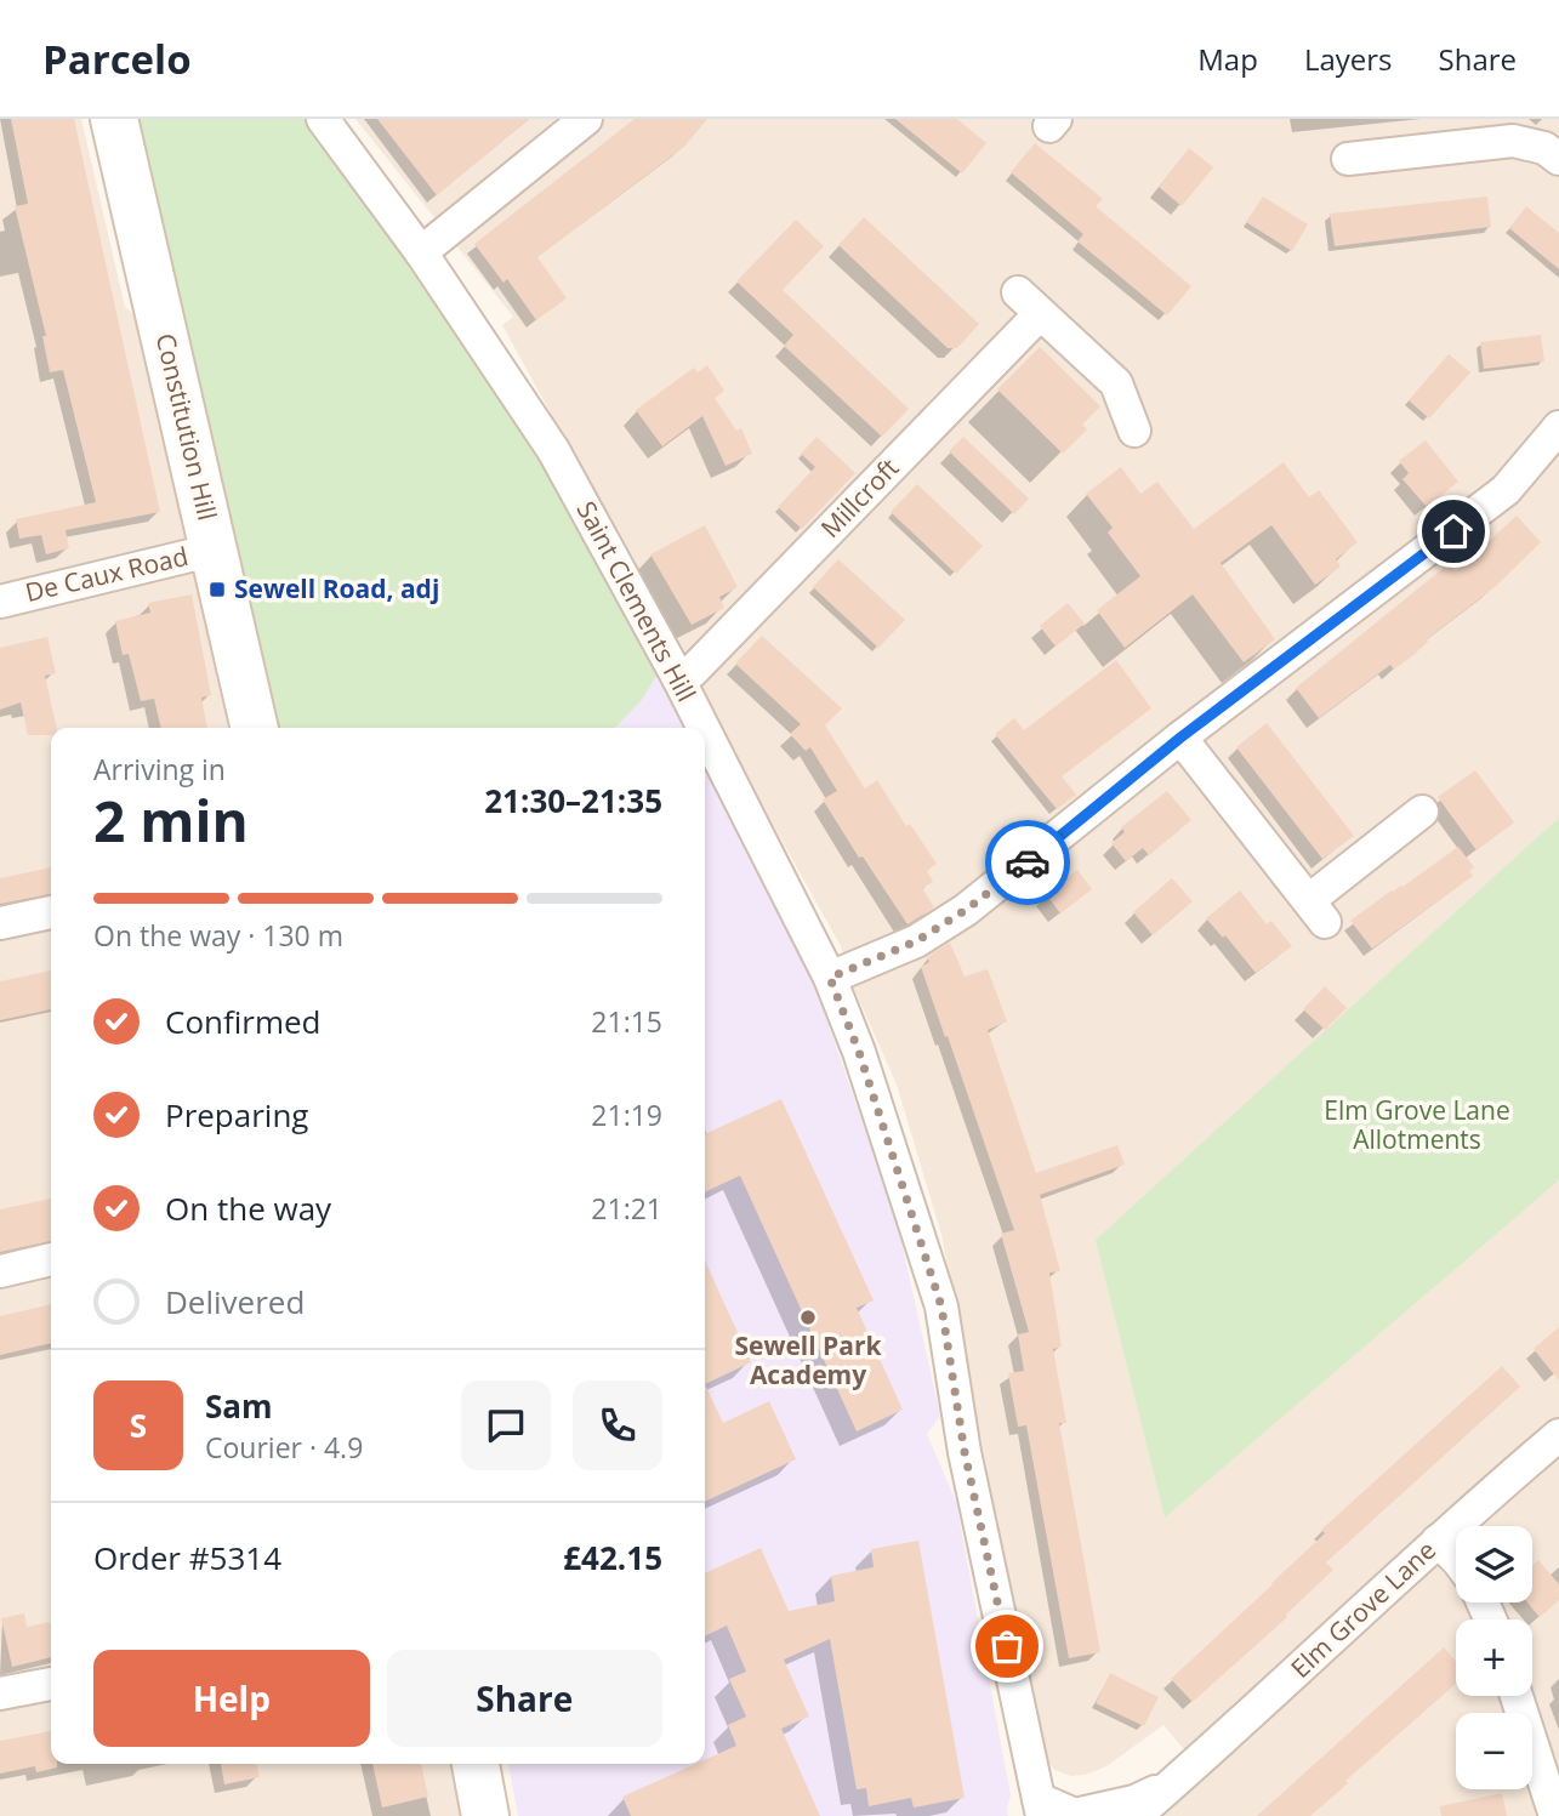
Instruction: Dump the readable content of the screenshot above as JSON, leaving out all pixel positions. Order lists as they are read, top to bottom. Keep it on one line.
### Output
{"streets":{"main road":["Constitution Hill"],"street":["Millcroft","De Caux Road","Saint Clements Hill","Elm Grove Lane"]},"crossings":[["Constitution Hill","De Caux Road"],["Millcroft","Saint Clements Hill"],["Saint Clements Hill","Elm Grove Lane"]],"parks":["Elm Grove Lane Allotments"],"places":{"transit":["Sewell Road, adj"],"other":["Sewell Park Academy"]},"page":{"header":"Parcelo","nav":["Map","Layers","Share"],"heading":["2 min","Arriving in","21:30–21:35"],"panel":["Sam","Courier · 4.9","Order #5314","£42.15"],"bar":"On the way · 130 m","list":[["Confirmed","21:15"],["Preparing","21:19"],["On the way","21:21"],"Delivered"],"round":"S","map_buttons":["+","−"],"buttons":["Help","Share"]}}
